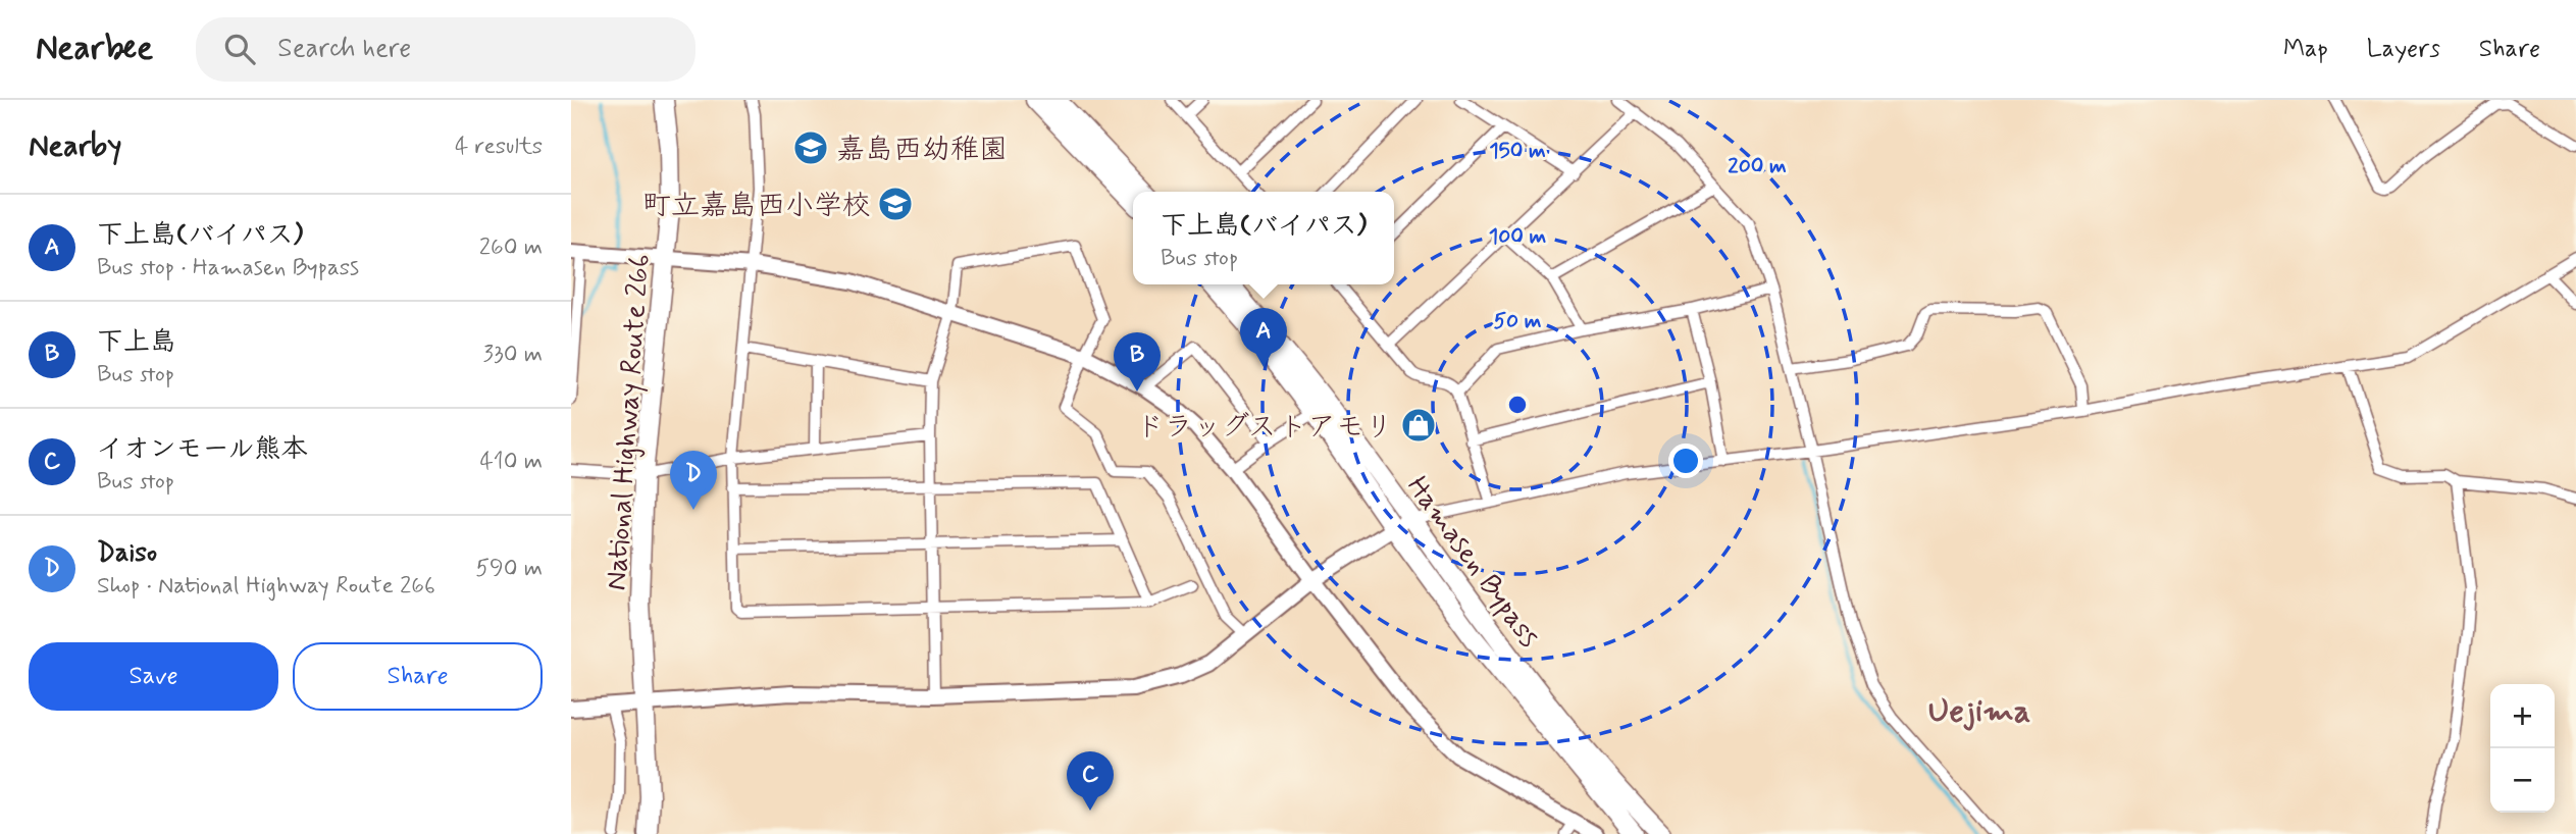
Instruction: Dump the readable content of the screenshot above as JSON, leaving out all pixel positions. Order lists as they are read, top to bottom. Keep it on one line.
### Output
{"streets":{"highway":["National Highway Route 266","Hamasen Bypass"]},"districts":["Uejima"],"places":{"school or university":["嘉島西幼稚園","町立嘉島西小学校"],"shop":["ドラッグストアモリ"]},"page":{"header":"Nearbee","search":"Search here","nav":["Map","Layers","Share"],"heading":["Nearby","4 results"],"popup":["下上島(バイパス)","Bus stop"],"list":[{"mark":"A","name":"下上島(バイパス)","note":"Bus stop · Hamasen Bypass","value":"260 m"},{"mark":"B","name":"下上島","note":"Bus stop","value":"330 m"},{"mark":"C","name":"イオンモール熊本","note":"Bus stop","value":"410 m"},{"mark":"D","name":"Daiso","note":"Shop · National Highway Route 266","value":"590 m"}],"pins":["A","B","D","C"],"buttons":["Save","Share"],"map_buttons":["+","−"]},"rings":["150 m","200 m","100 m","50 m"]}
